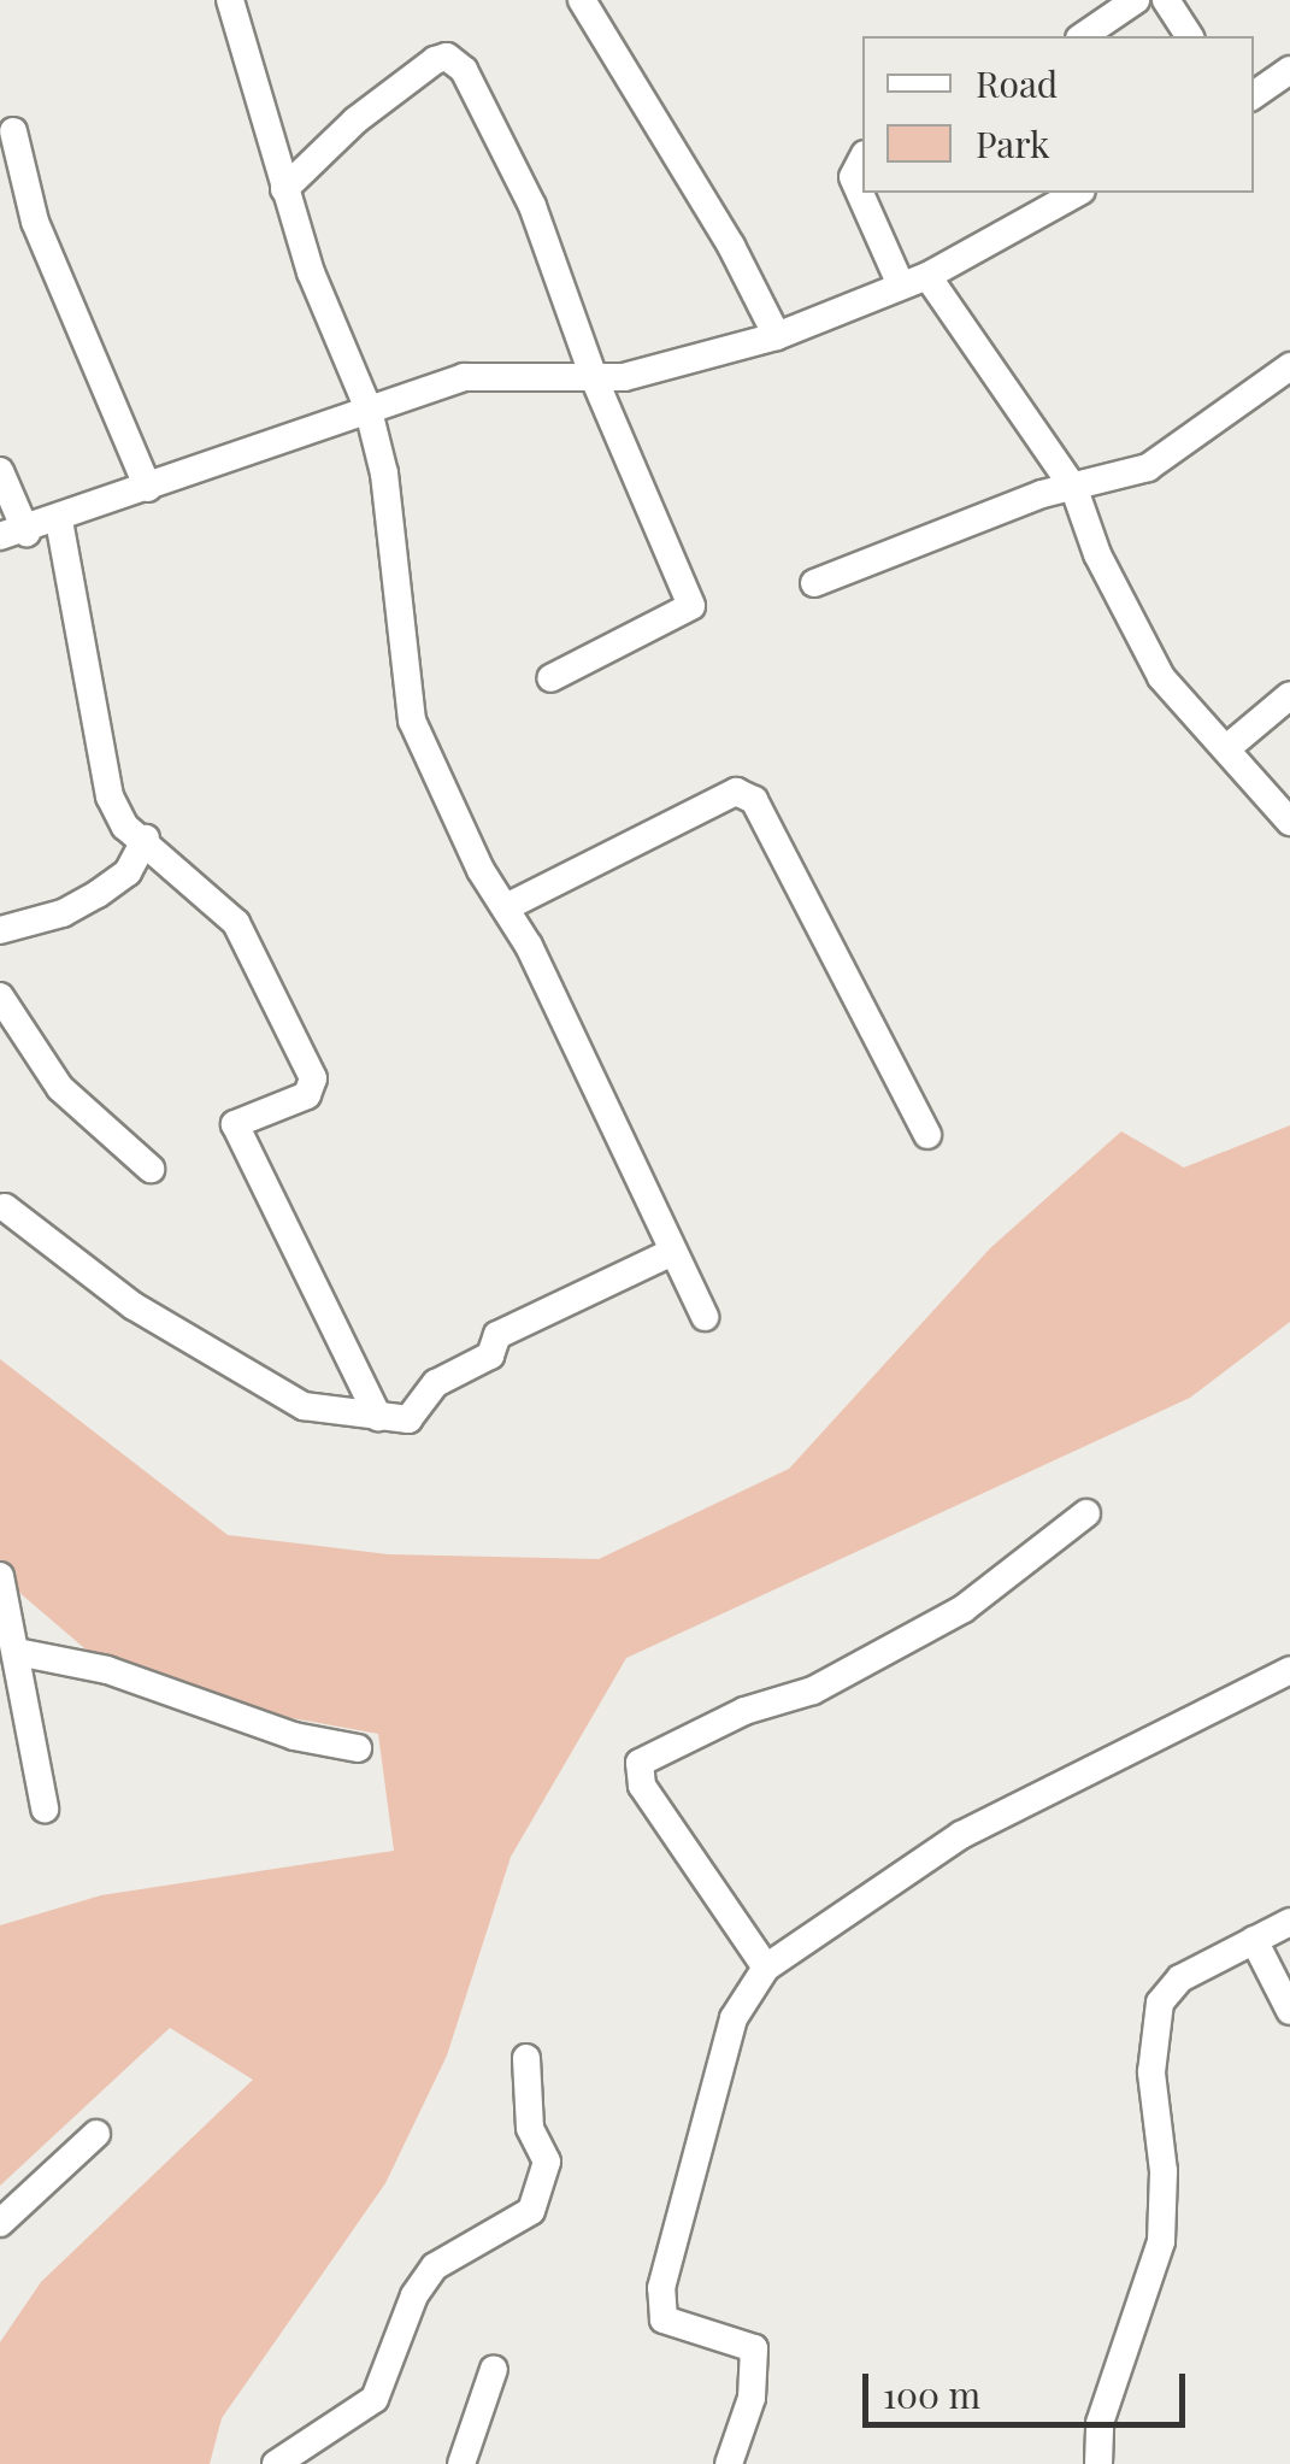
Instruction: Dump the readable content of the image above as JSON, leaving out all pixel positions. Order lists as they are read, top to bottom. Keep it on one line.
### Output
{"legend":["Road","Park"],"scale_bar":"100 m"}
